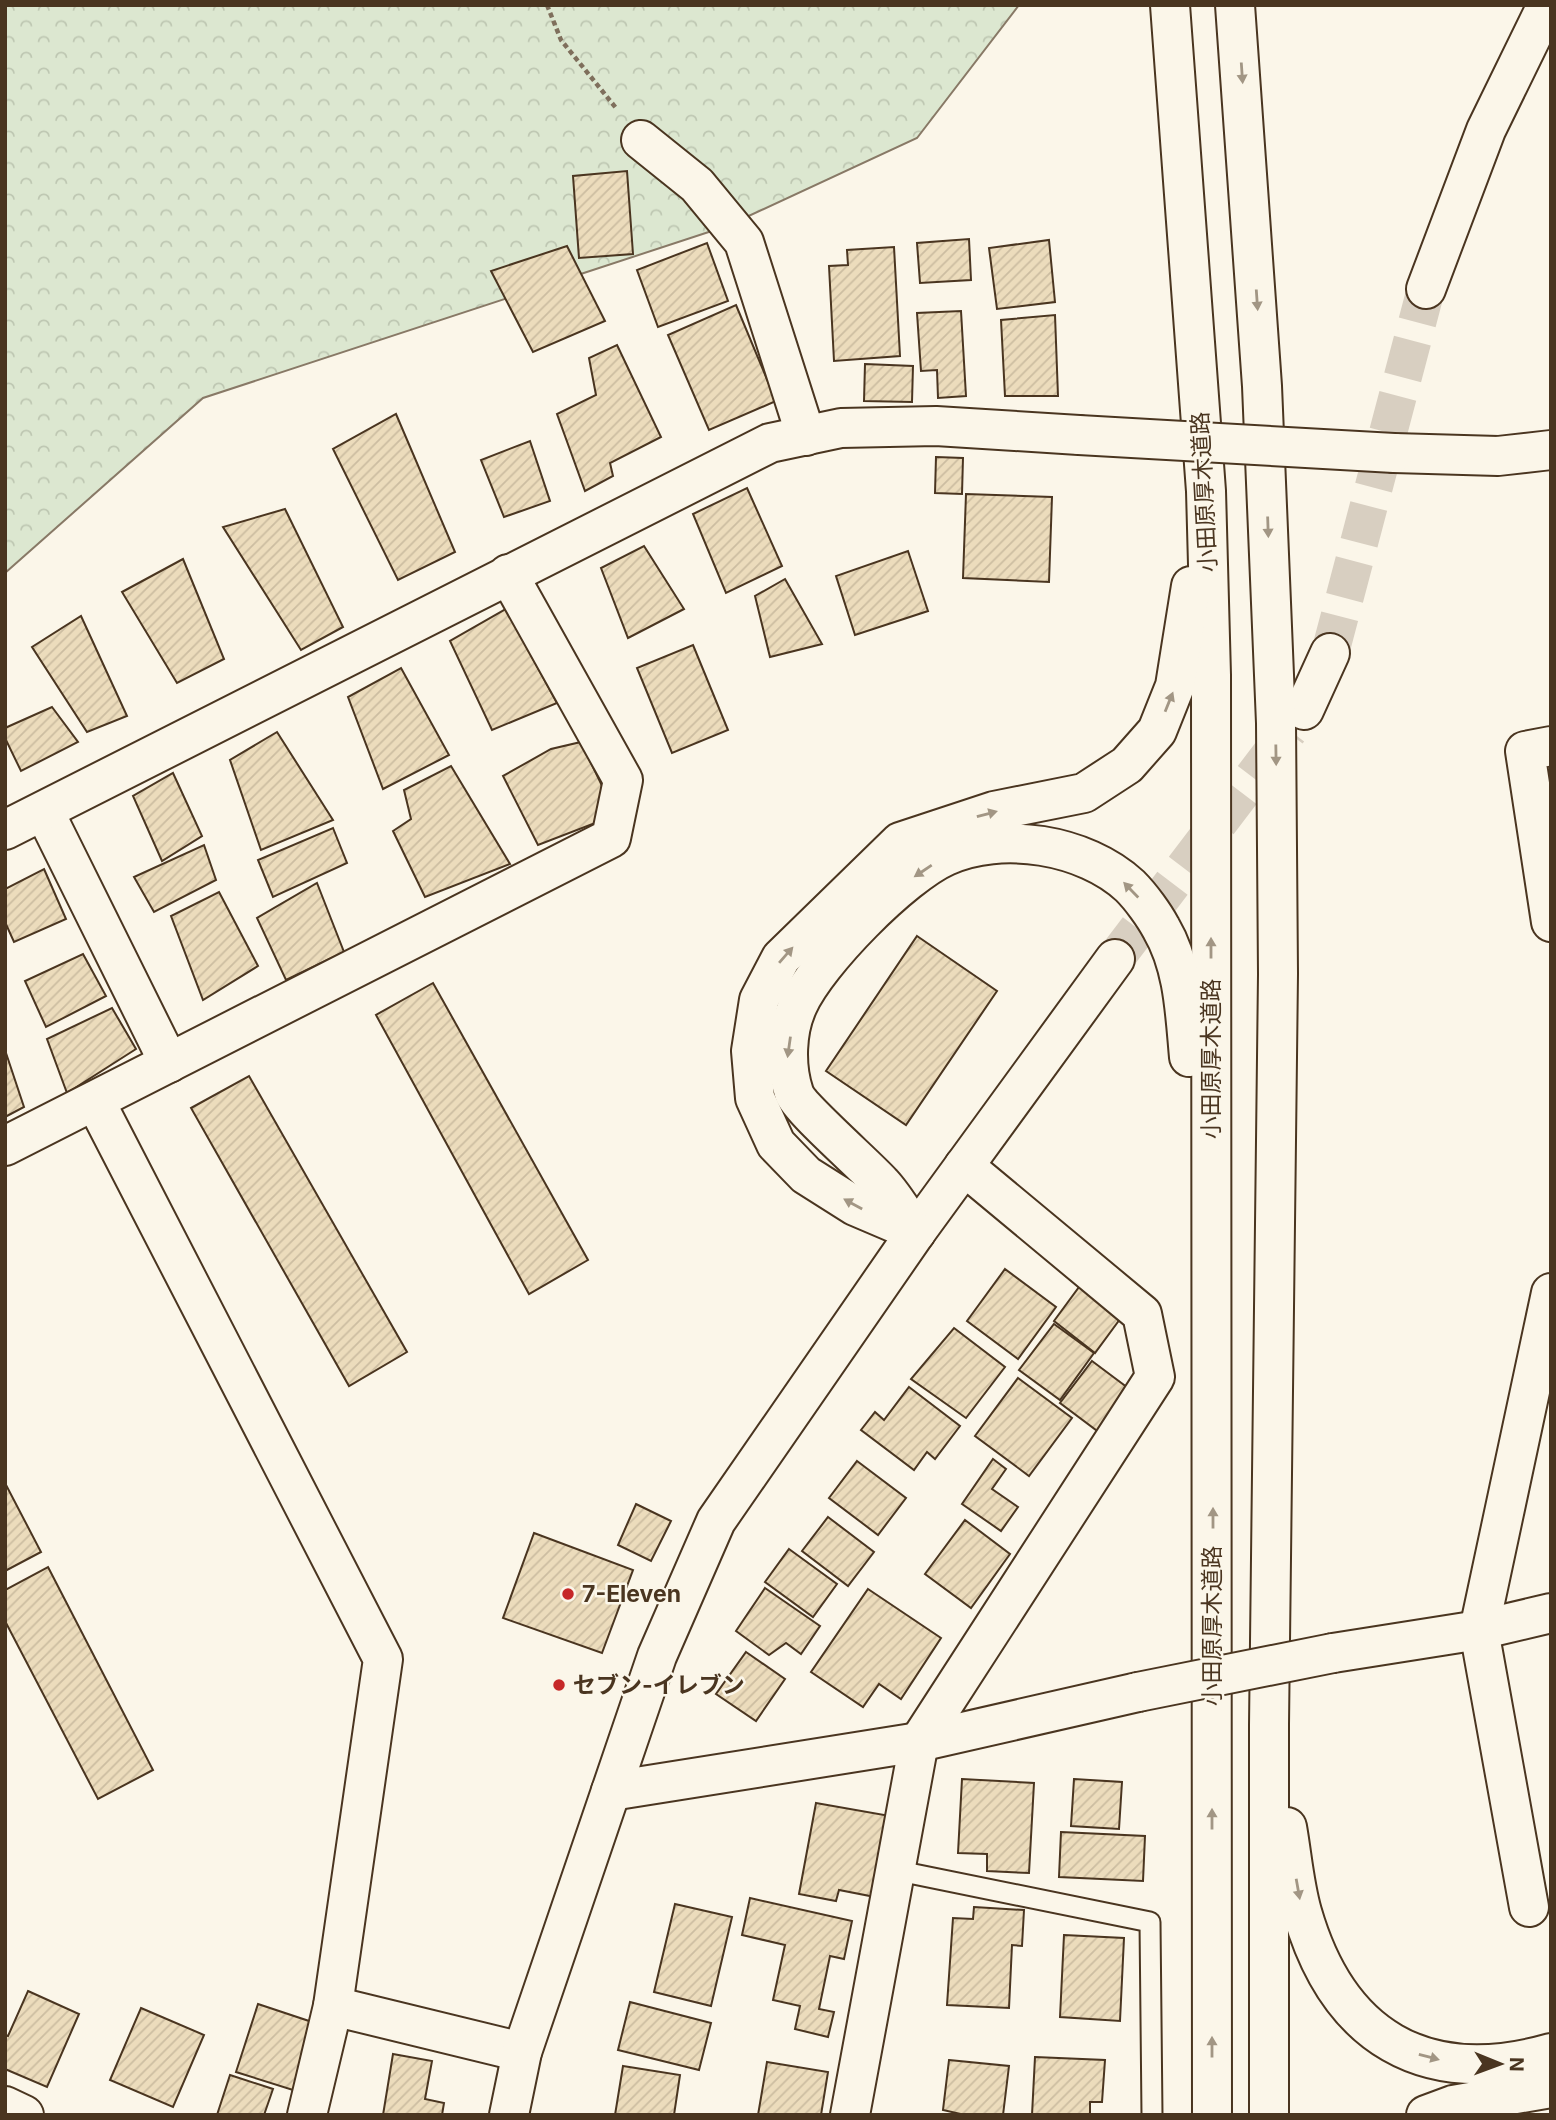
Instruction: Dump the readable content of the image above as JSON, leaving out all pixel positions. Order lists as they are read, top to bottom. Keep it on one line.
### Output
{"streets":{"main road":["小田原厚木道路"]},"places":["7-Eleven","セブン-イレブン"],"north":"right"}
